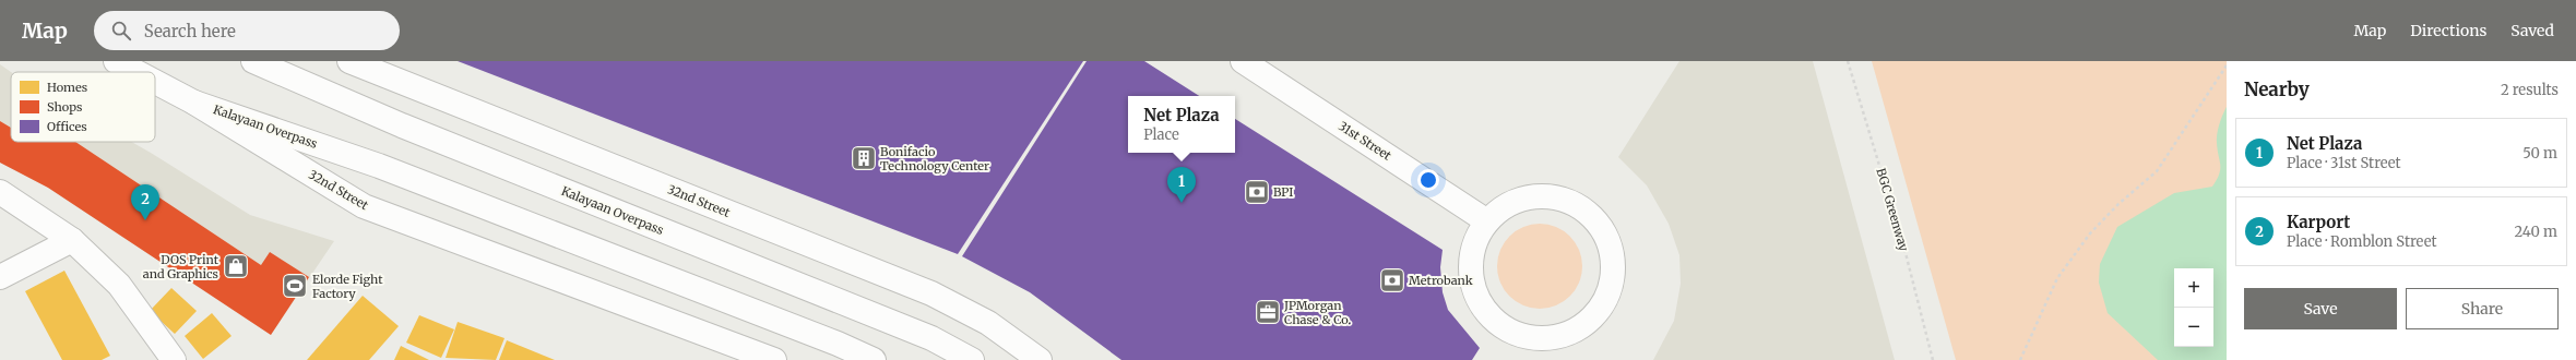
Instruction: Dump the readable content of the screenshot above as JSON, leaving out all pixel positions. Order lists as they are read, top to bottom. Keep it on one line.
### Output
{"streets":{"main road":["Kalayaan Overpass","31st Street","32nd Street"],"path":["BGC Greenway"]},"crossings":[["Kalayaan Overpass","32nd Street"]],"places":{"building":["Bonifacio Technology Center"],"bank":["BPI","Metrobank"],"shop":["DOS Print and Graphics"],"sports":["Elorde Fight Factory"],"office":["JPMorgan Chase & Co."]},"legend":["Homes","Shops","Offices"],"page":{"header":"Map","search":"Search here","nav":["Map","Directions","Saved"],"heading":["Nearby","2 results"],"popup":["Net Plaza","Place"],"list":[{"mark":"1","name":"Net Plaza","note":"Place · 31st Street","value":"50 m"},{"mark":"2","name":"Karport","note":"Place · Romblon Street","value":"240 m"}],"pins":["1","2"],"map_buttons":["+","−"],"buttons":["Save","Share"]}}
